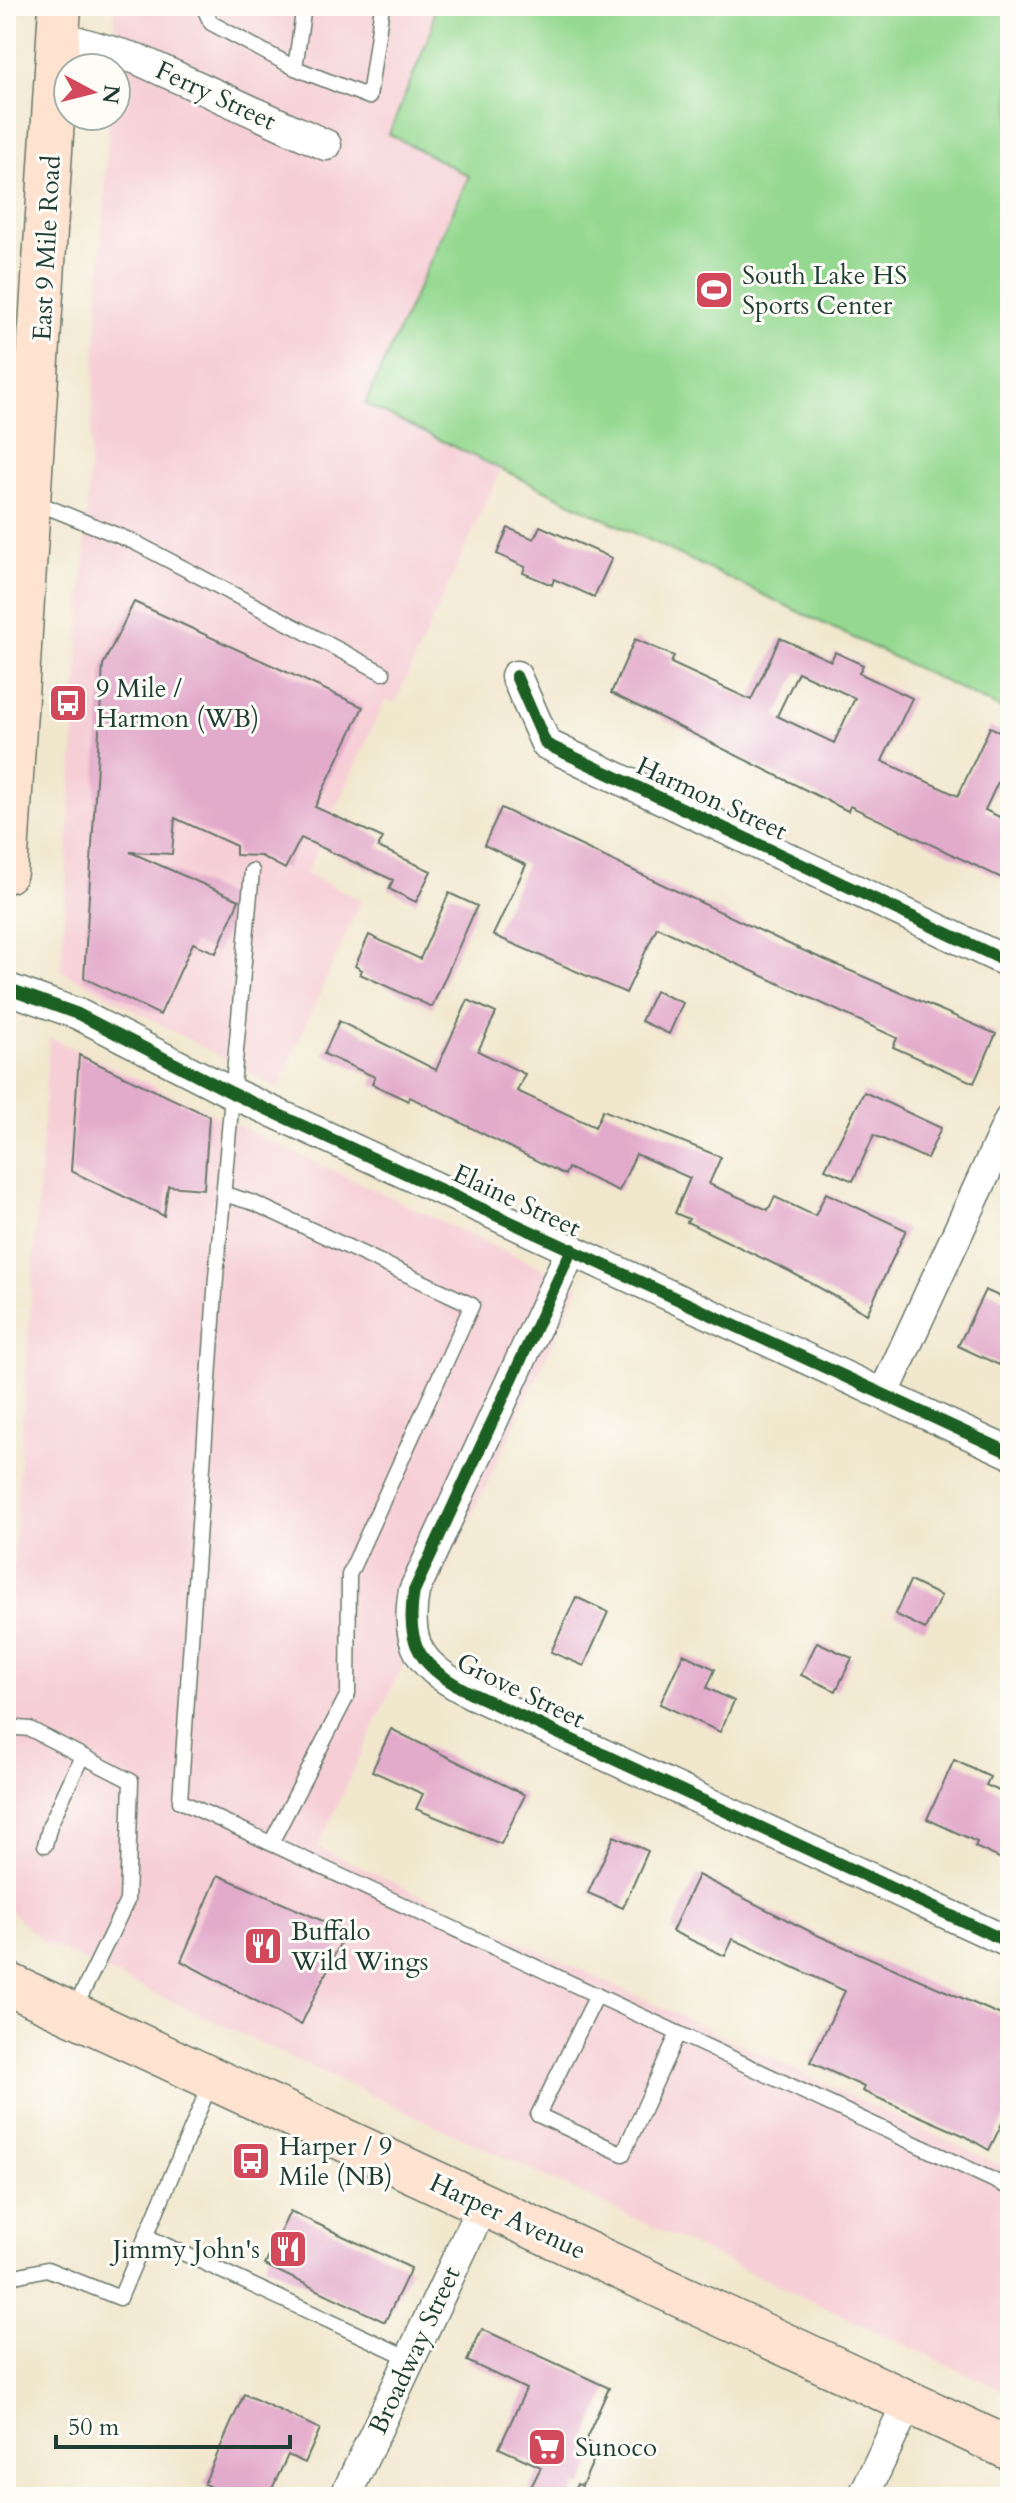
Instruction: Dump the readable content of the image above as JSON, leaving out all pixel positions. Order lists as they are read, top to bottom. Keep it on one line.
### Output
{"streets":{"main road":["East 9 Mile Road","Harper Avenue"],"street":["Ferry Street","Harmon Street","Elaine Street","Grove Street","Broadway Street"]},"crossings":[["Ferry Street","East 9 Mile Road"],["Elaine Street","Grove Street"],["Harper Avenue","Broadway Street"]],"places":{"sports":["South Lake HS Sports Center"],"bus stop":["9 Mile / Harmon (WB)","Harper / 9 Mile (NB)"],"restaurant":["Buffalo Wild Wings","Jimmy John's"],"supermarket":["Sunoco"]},"scale_bar":"50 m","north":"right"}
